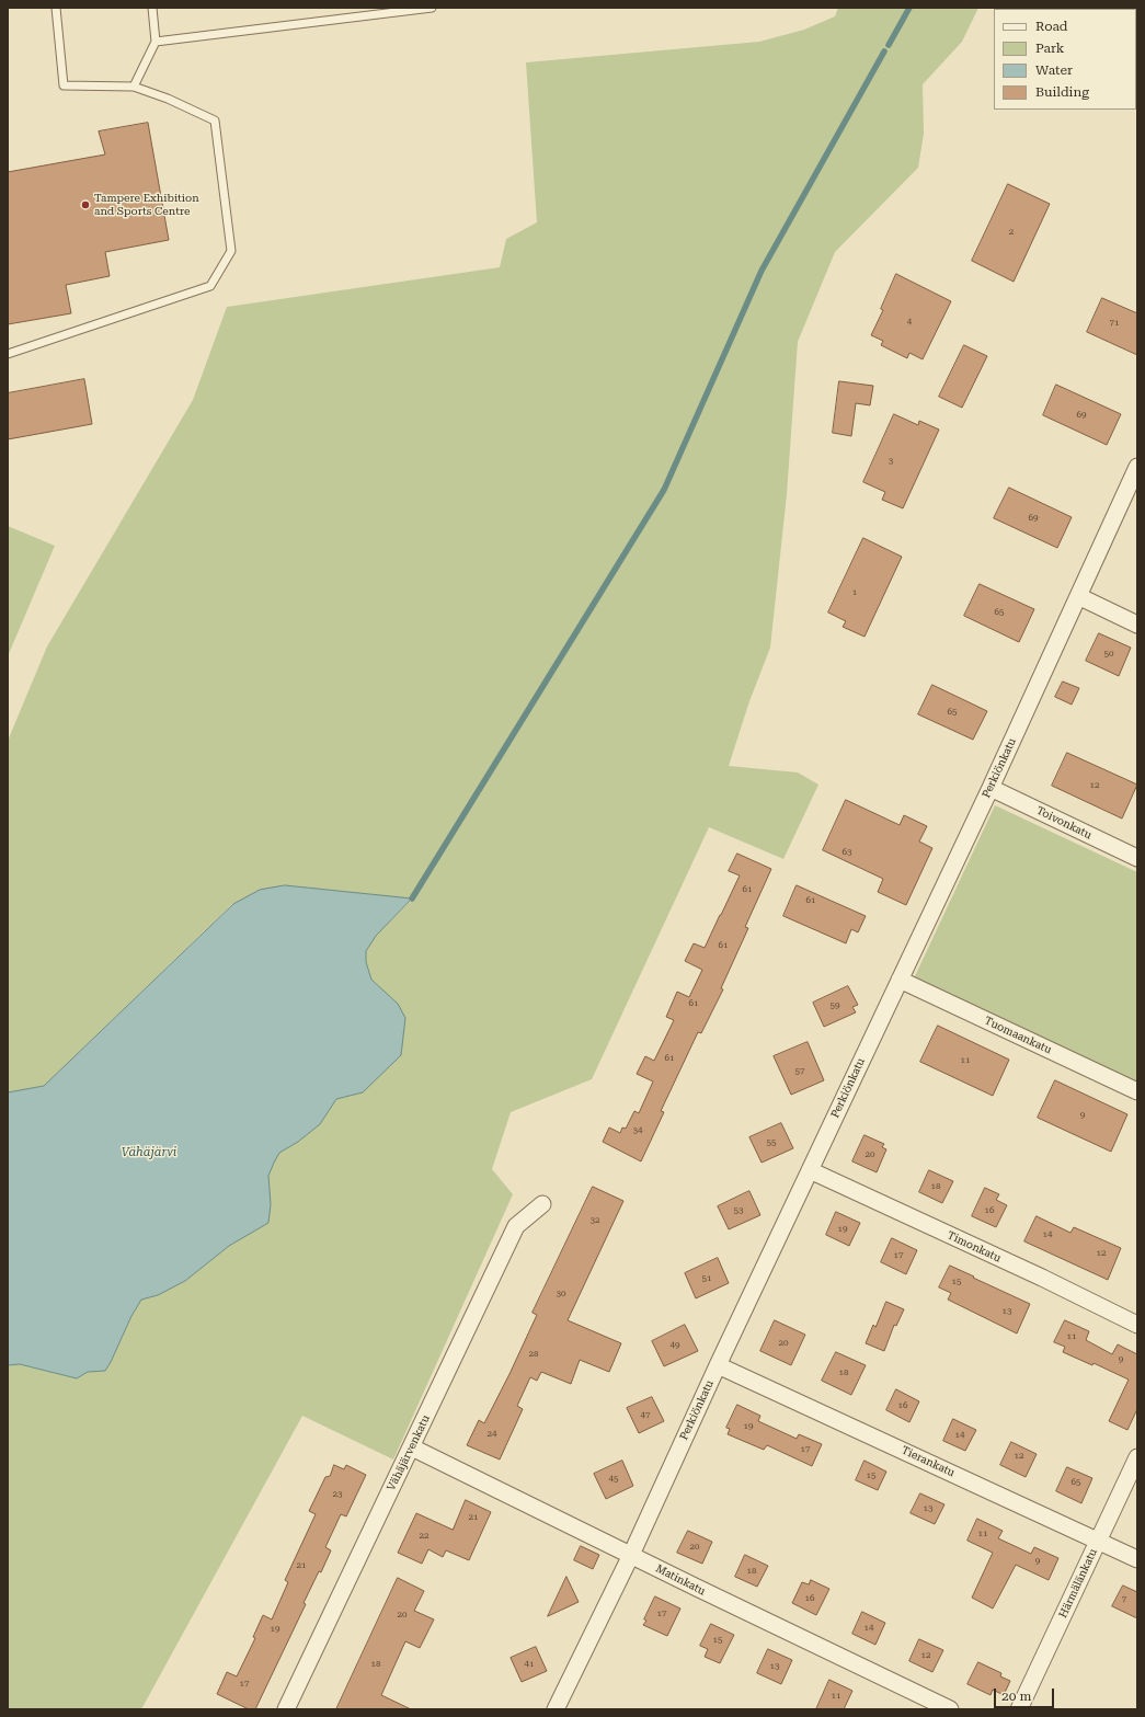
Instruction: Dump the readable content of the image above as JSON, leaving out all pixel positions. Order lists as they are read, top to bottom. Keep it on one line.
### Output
{"streets":{"street":["Perkiönkatu","Toivonkatu","Tuomaankatu","Timonkatu","Vähäjärvenkatu","Tierankatu","Matinkatu","Härmälänkatu"]},"crossings":[["Perkiönkatu","Toivonkatu"],["Perkiönkatu","Tuomaankatu"],["Perkiönkatu","Timonkatu"],["Perkiönkatu","Tierankatu"],["Perkiönkatu","Matinkatu"],["Vähäjärvenkatu","Matinkatu"],["Tierankatu","Härmälänkatu"]],"water":["Vähäjärvi"],"places":["Tampere Exhibition and Sports Centre"],"house_numbers":["2","4","71","69","3","69","1","65","50","65","12","63","61","61","61","61","59","61","11","57","9","34","55","20","18","53","16","32","19","14","12","17","51","15","30","13","11","20","49","28","9","18","16","47","19","24","14","17","12","15","45","65","23","13","21","11","22","20","9","21","18","16","7","17","20","14","19","15","12","18","41","13","17","11"],"legend":["Road","Park","Water","Building"],"scale_bar":"20 m"}
